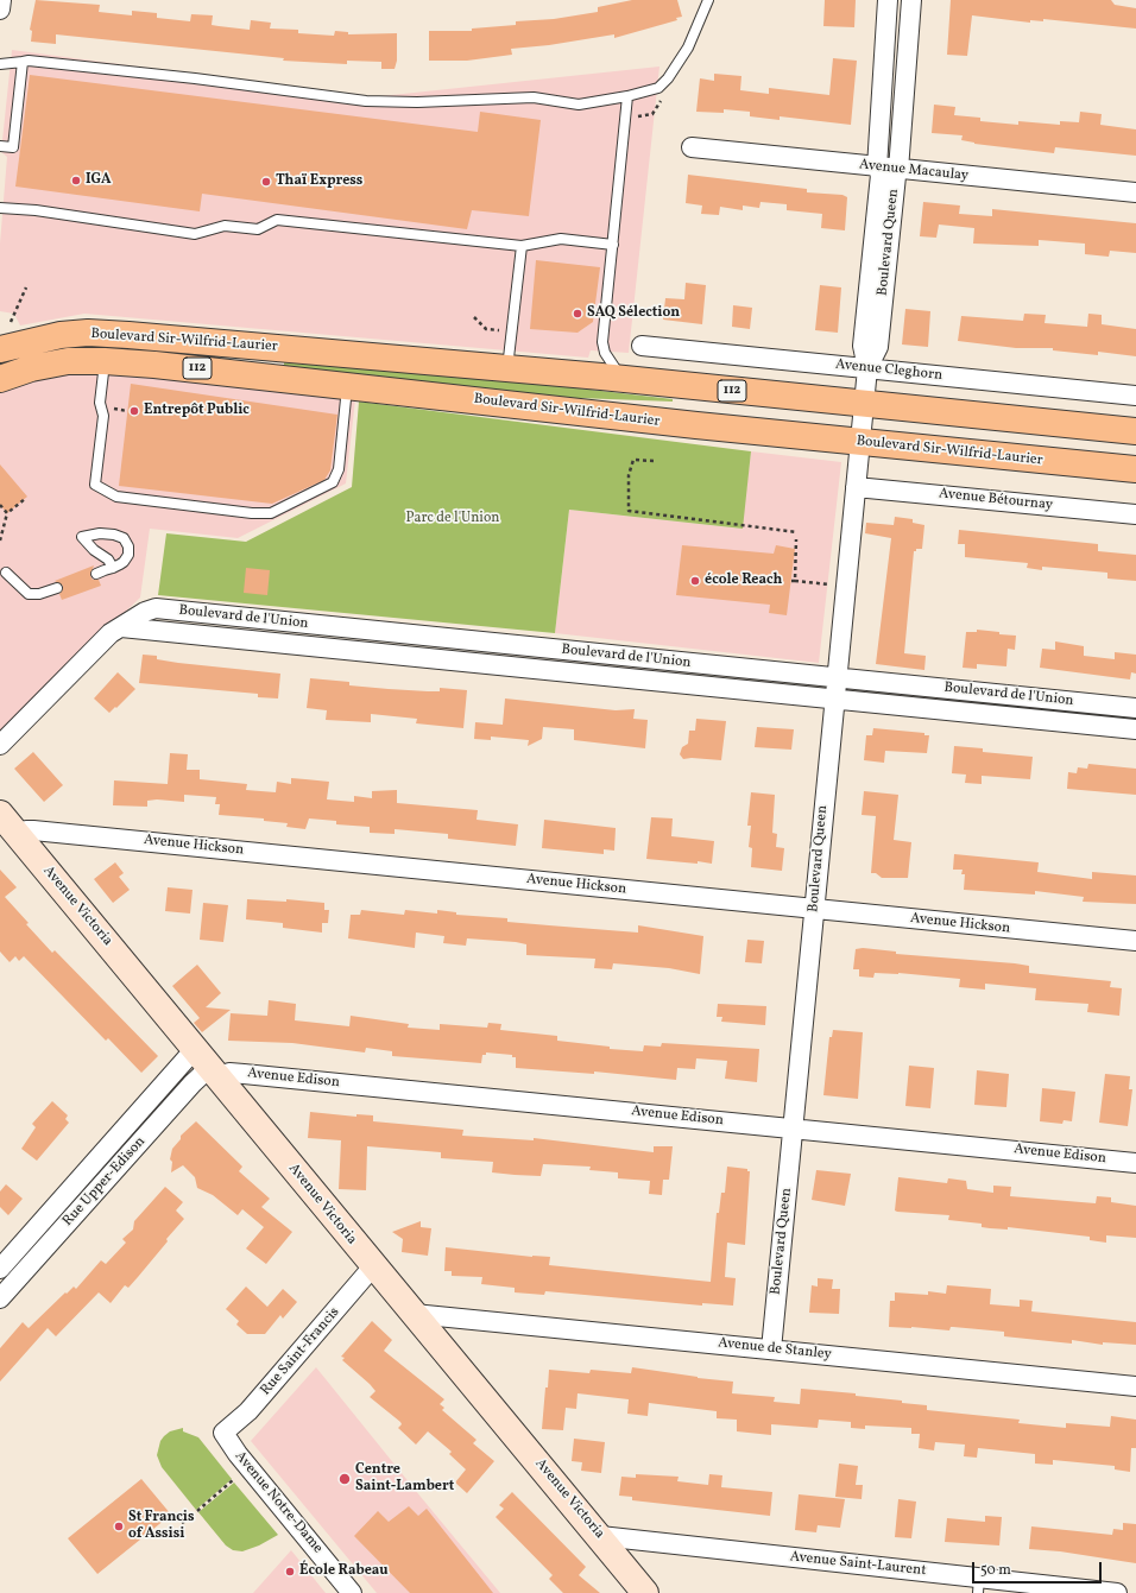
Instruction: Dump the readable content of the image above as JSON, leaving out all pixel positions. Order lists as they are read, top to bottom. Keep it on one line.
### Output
{"streets":{"main road":["Boulevard Sir-Wilfrid-Laurier","112"],"street":["Avenue Macaulay","Boulevard Queen","Avenue Cleghorn","Avenue Bétournay","Boulevard de l'Union","Avenue Hickson","Avenue Victoria","Avenue Edison","Rue Upper-Edison","Avenue de Stanley","Rue Saint-Francis","Avenue Notre-Dame","Avenue Saint-Laurent"]},"crossings":[["Avenue Macaulay","Boulevard Queen"],["Boulevard Queen","Boulevard Sir-Wilfrid-Laurier"],["Boulevard Queen","Avenue Cleghorn"],["Boulevard Queen","Avenue Bétournay"],["Boulevard Queen","Boulevard de l'Union"],["Boulevard Queen","Avenue Hickson"],["Boulevard Queen","Avenue Edison"],["Boulevard Queen","Avenue de Stanley"],["Avenue Hickson","Avenue Victoria"],["Avenue Victoria","Avenue Edison"],["Avenue Victoria","Rue Upper-Edison"],["Avenue Victoria","Avenue de Stanley"],["Avenue Victoria","Rue Saint-Francis"],["Avenue Victoria","Avenue Saint-Laurent"],["Avenue Edison","Rue Upper-Edison"],["Rue Saint-Francis","Avenue Notre-Dame"]],"parks":["Parc de l'Union"],"places":["IGA","Thaï Express","SAQ Sélection","Entrepôt Public","école Reach","Centre Saint-Lambert","St Francis of Assisi","École Rabeau"],"scale_bar":"50 m"}
